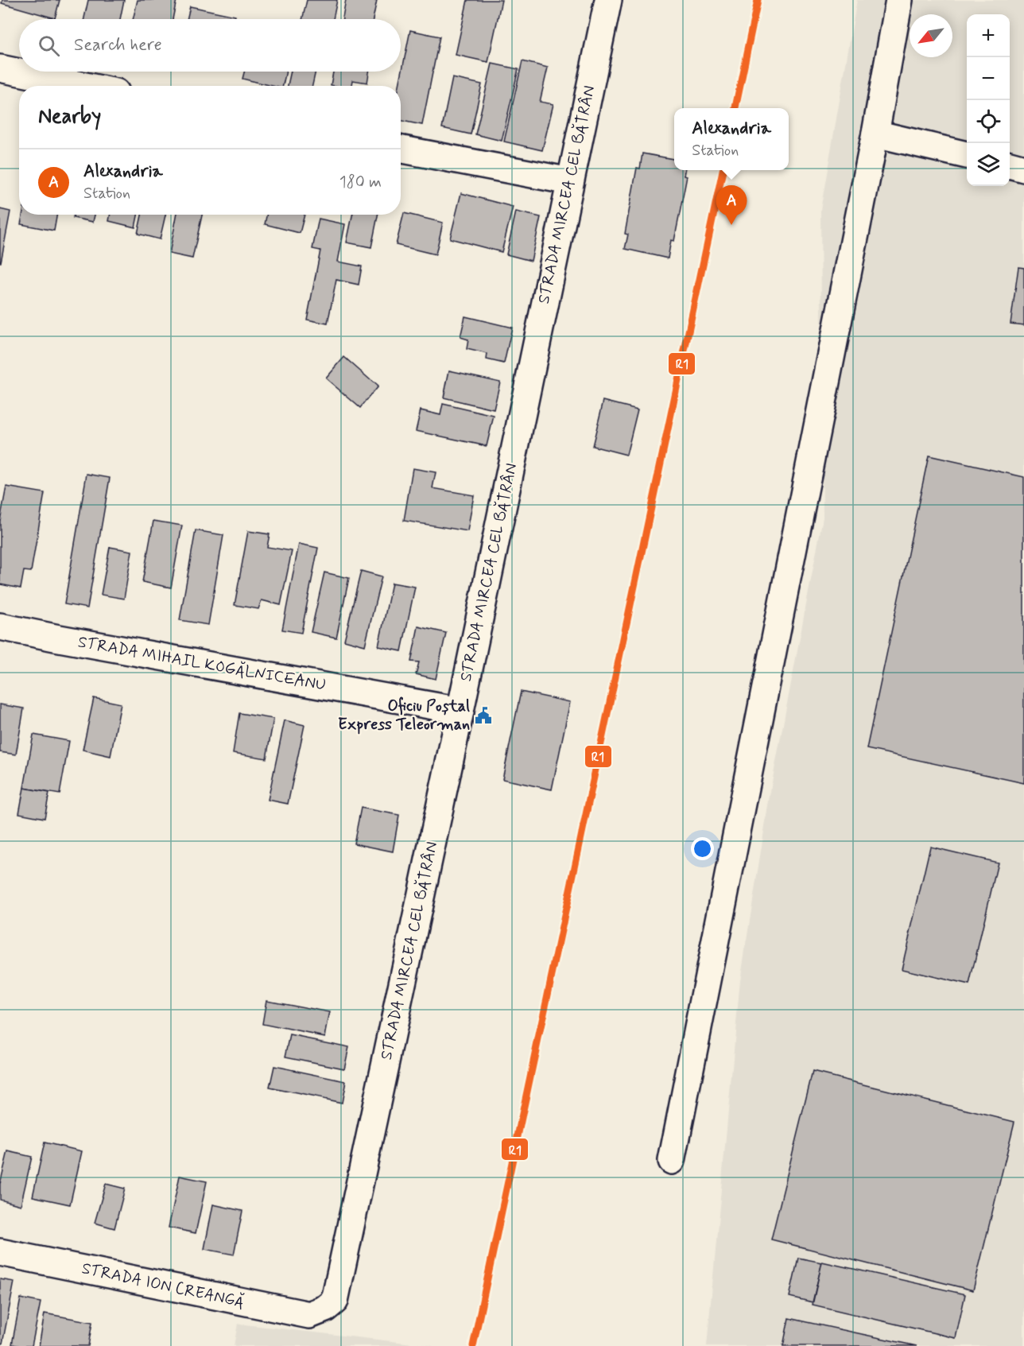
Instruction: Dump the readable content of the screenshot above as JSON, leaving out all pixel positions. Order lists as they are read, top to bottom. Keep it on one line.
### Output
{"streets":{"street":["STRADA MIRCEA CEL BĂTRÂN","STRADA MIHAIL KOGĂLNICEANU","STRADA ION CREANGĂ"]},"crossings":[["STRADA MIRCEA CEL BĂTRÂN","STRADA MIHAIL KOGĂLNICEANU"],["STRADA MIRCEA CEL BĂTRÂN","STRADA ION CREANGĂ"]],"places":{"public building":["Oficiu Poștal Express Teleorman"]},"lines":["transit line R1"],"north":"bottom left","page":{"map_buttons":["+","−"],"search":"Search here","heading":"Nearby","popup":["Alexandria","Station"],"list":[{"mark":"A","name":"Alexandria","note":"Station","value":"180 m"}],"pins":"A"}}
